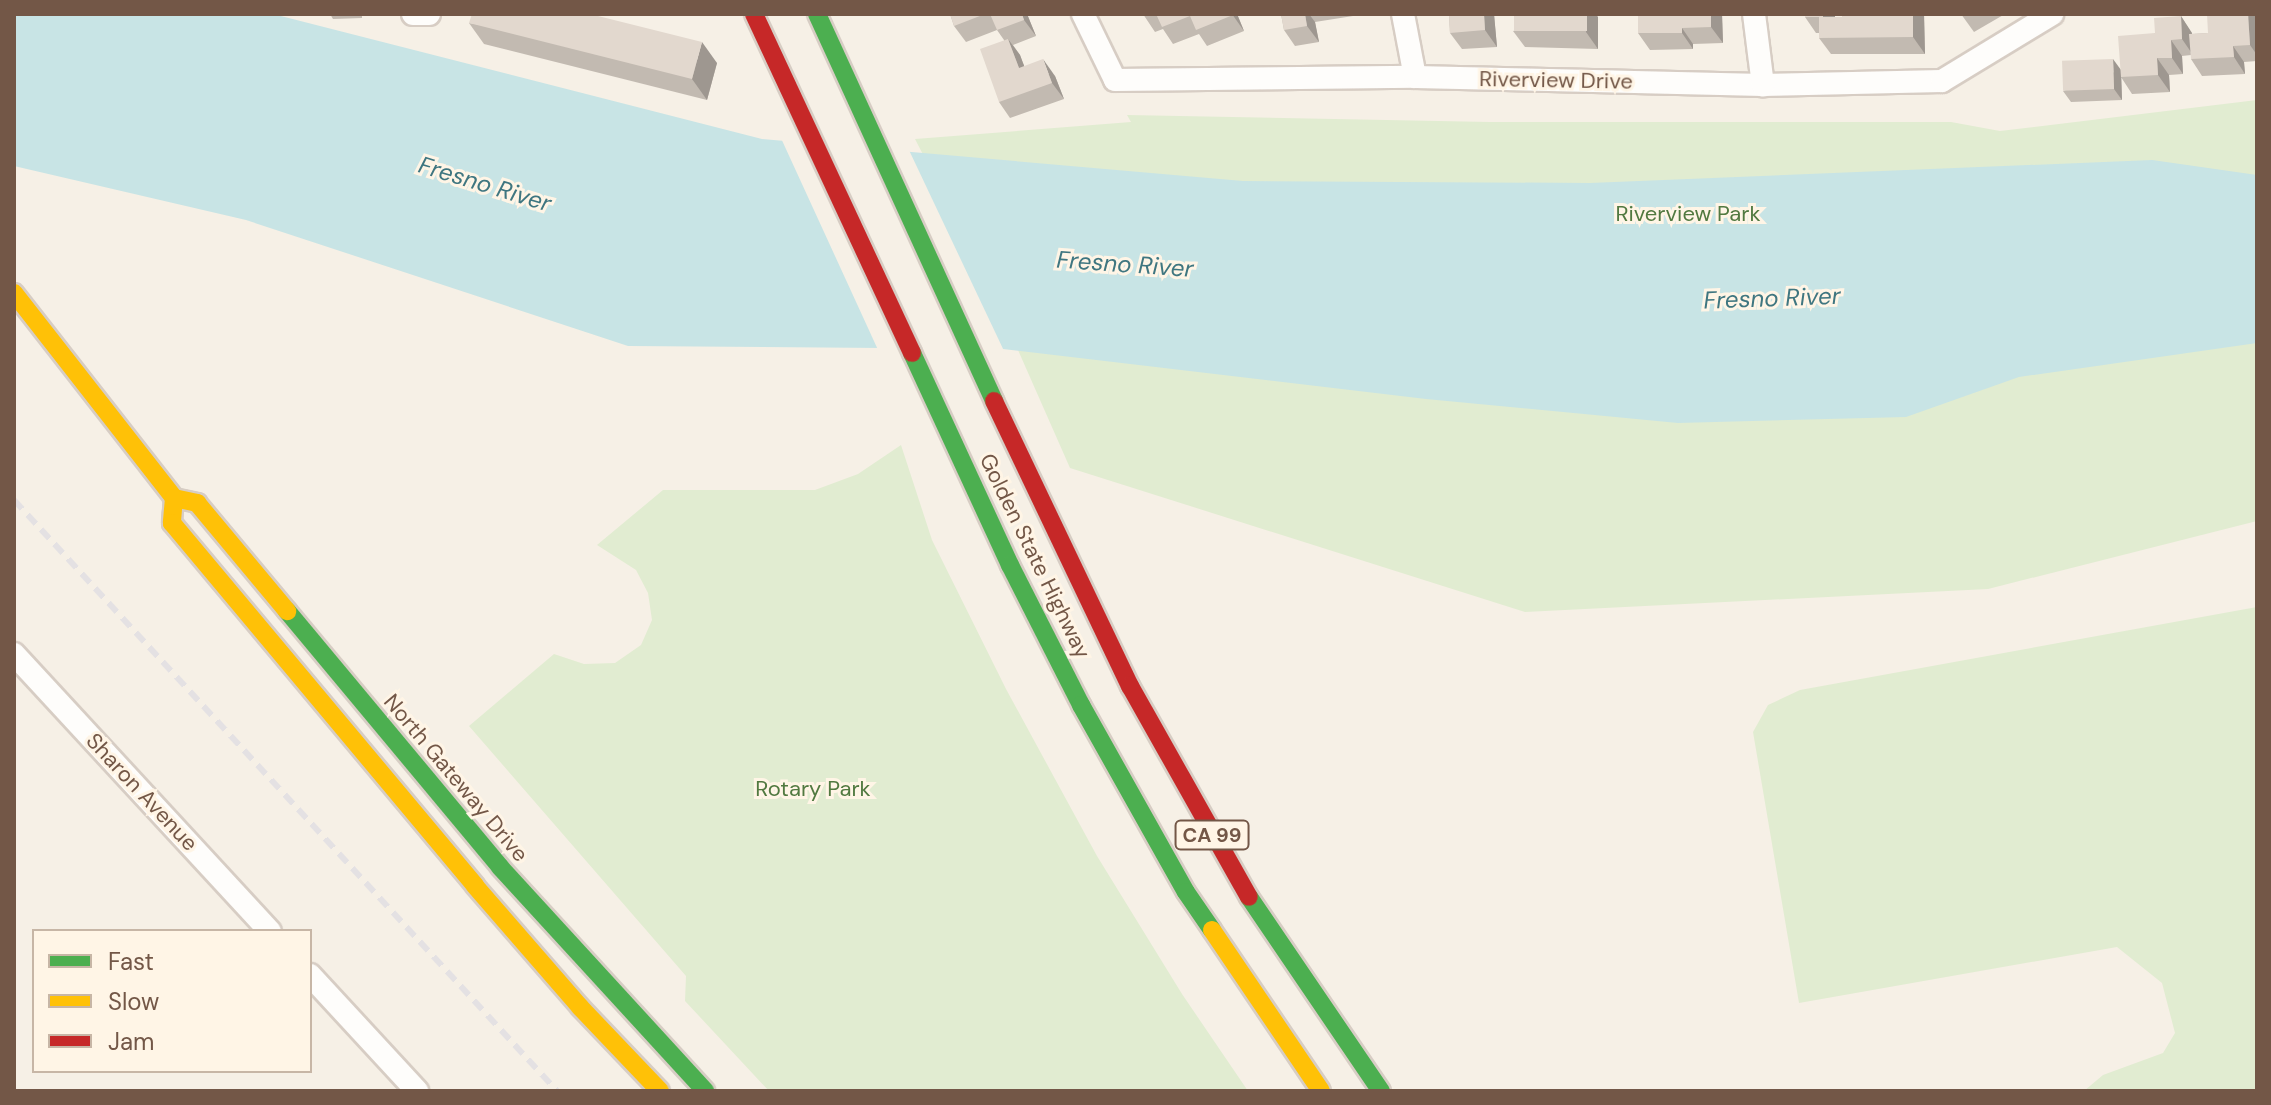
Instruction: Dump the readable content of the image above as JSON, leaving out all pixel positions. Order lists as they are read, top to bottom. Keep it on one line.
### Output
{"streets":{"main road":["Golden State Highway","North Gateway Drive","CA 99"],"street":["Riverview Drive","Sharon Avenue"]},"water":["Fresno River"],"parks":["Riverview Park","Rotary Park"],"legend":["Fast","Slow","Jam"]}
